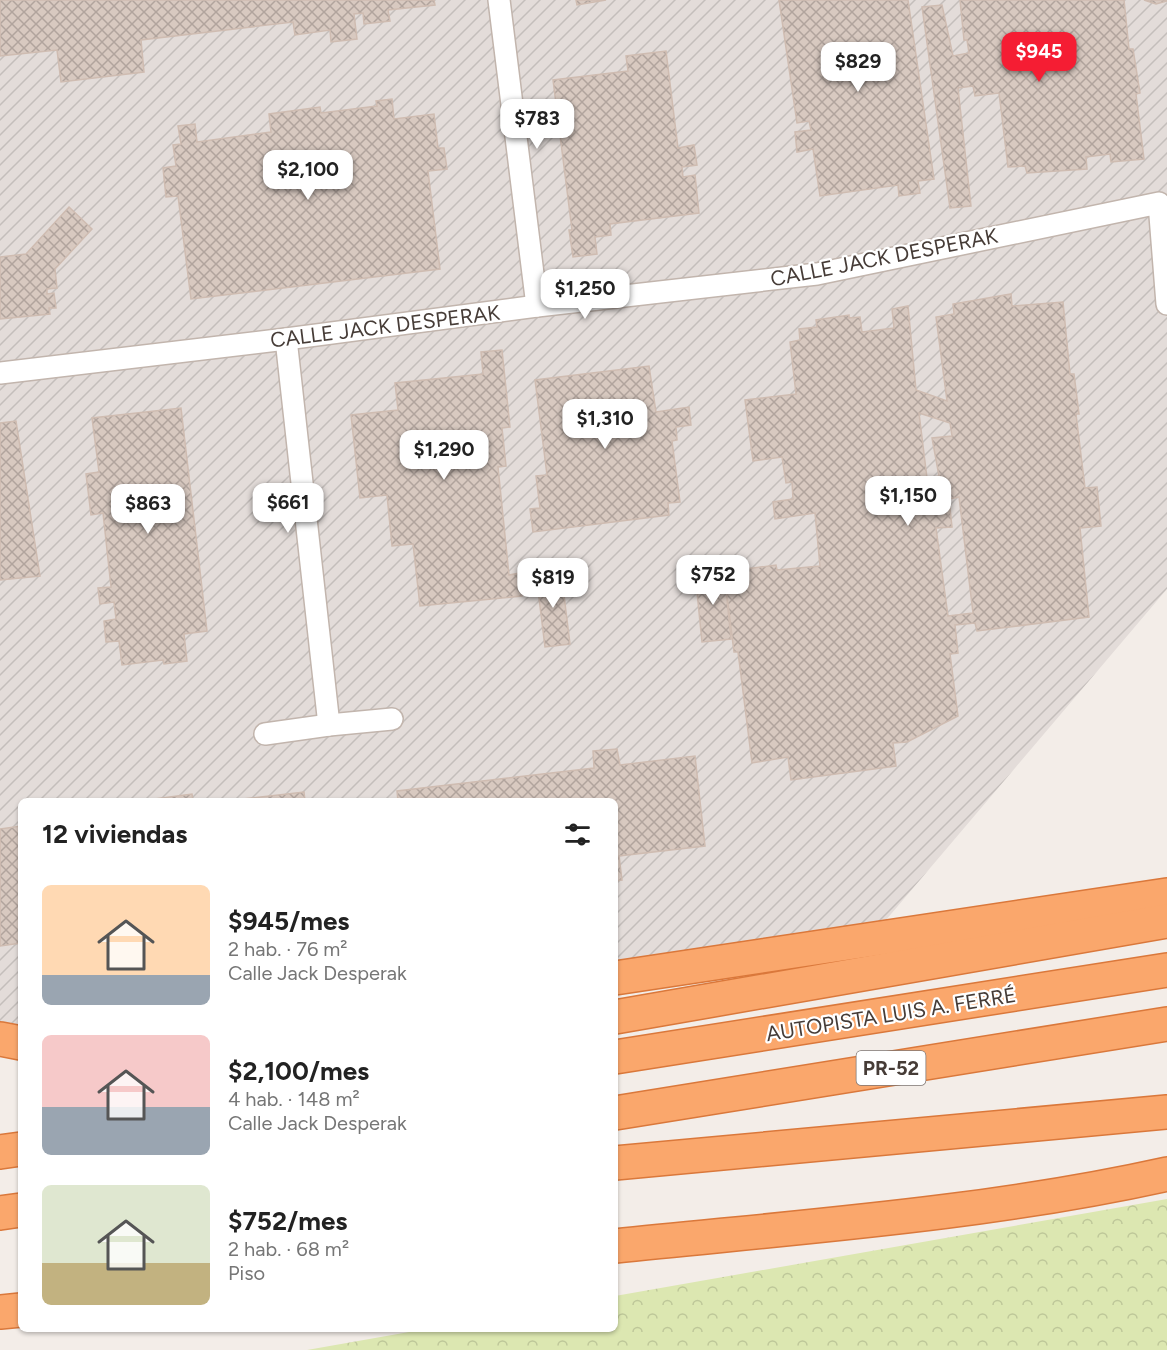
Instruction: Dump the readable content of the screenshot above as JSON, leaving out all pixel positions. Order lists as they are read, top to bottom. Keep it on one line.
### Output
{"streets":{"highway":["AUTOPISTA LUIS A. FERRÉ","PR-52"],"street":["CALLE JACK DESPERAK"]},"page":{"price":["$945","$829","$783","$2,100","$1,250","$1,310","$1,290","$1,150","$661","$863","$752","$819"],"heading":"12 viviendas","list":[{"name":"$945/mes","note":"2 hab. · 76 m² · Calle Jack Desperak"},{"name":"$2,100/mes","note":"4 hab. · 148 m² · Calle Jack Desperak"},{"name":"$752/mes","note":"2 hab. · 68 m² · Piso"}]}}
